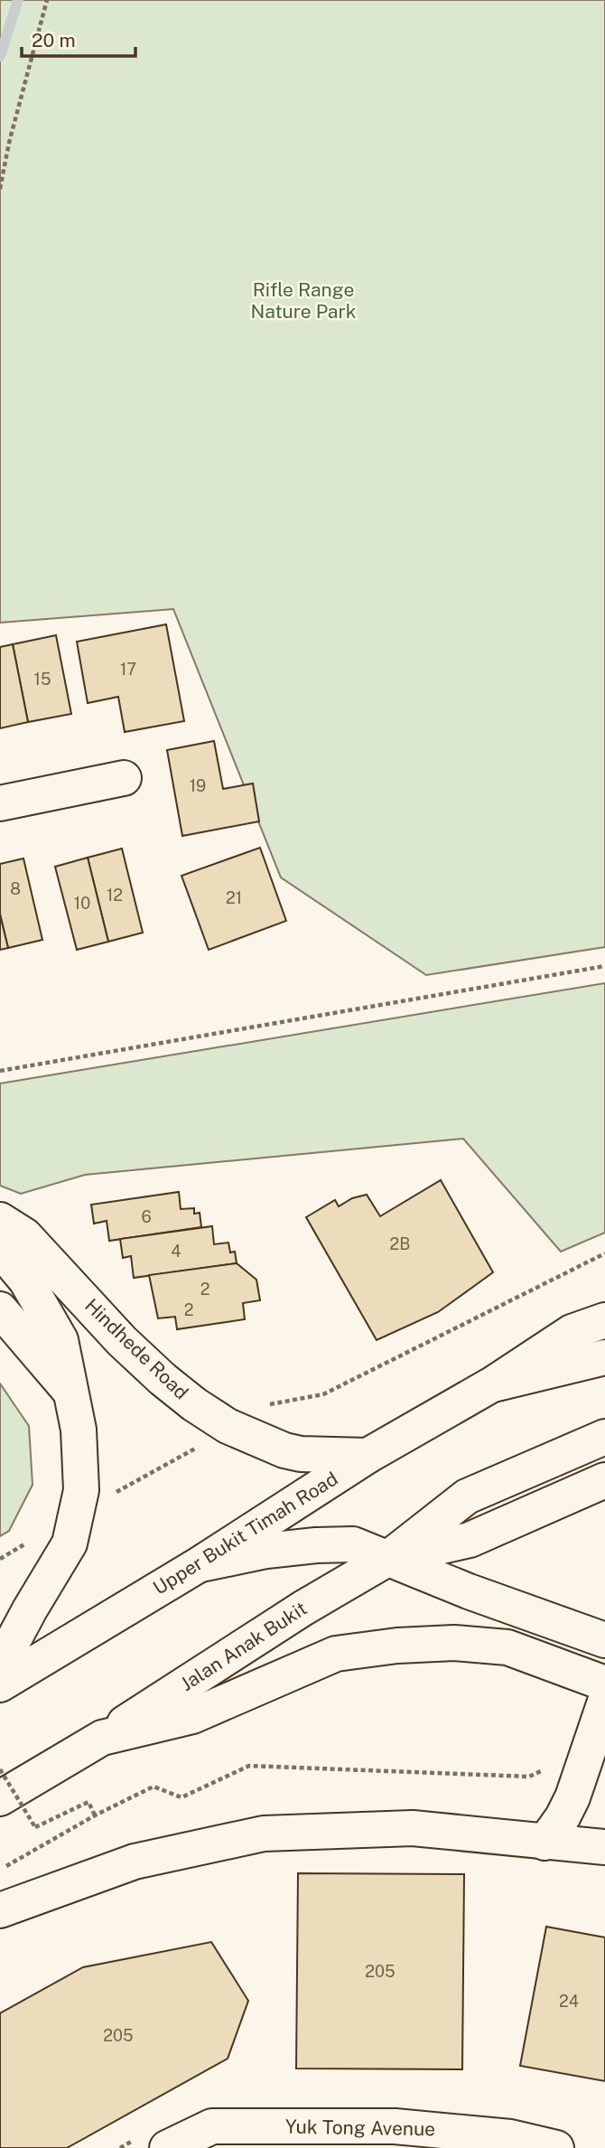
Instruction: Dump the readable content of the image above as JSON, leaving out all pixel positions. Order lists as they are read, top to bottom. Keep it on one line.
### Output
{"streets":{"main road":["Hindhede Road","Upper Bukit Timah Road","Jalan Anak Bukit","Yuk Tong Avenue"]},"crossings":[["Hindhede Road","Upper Bukit Timah Road"]],"parks":["Rifle Range Nature Park"],"house_numbers":["17","15","19","8","12","21","10","6","2B","4","2","2","205","24","205"],"scale_bar":"20 m"}
